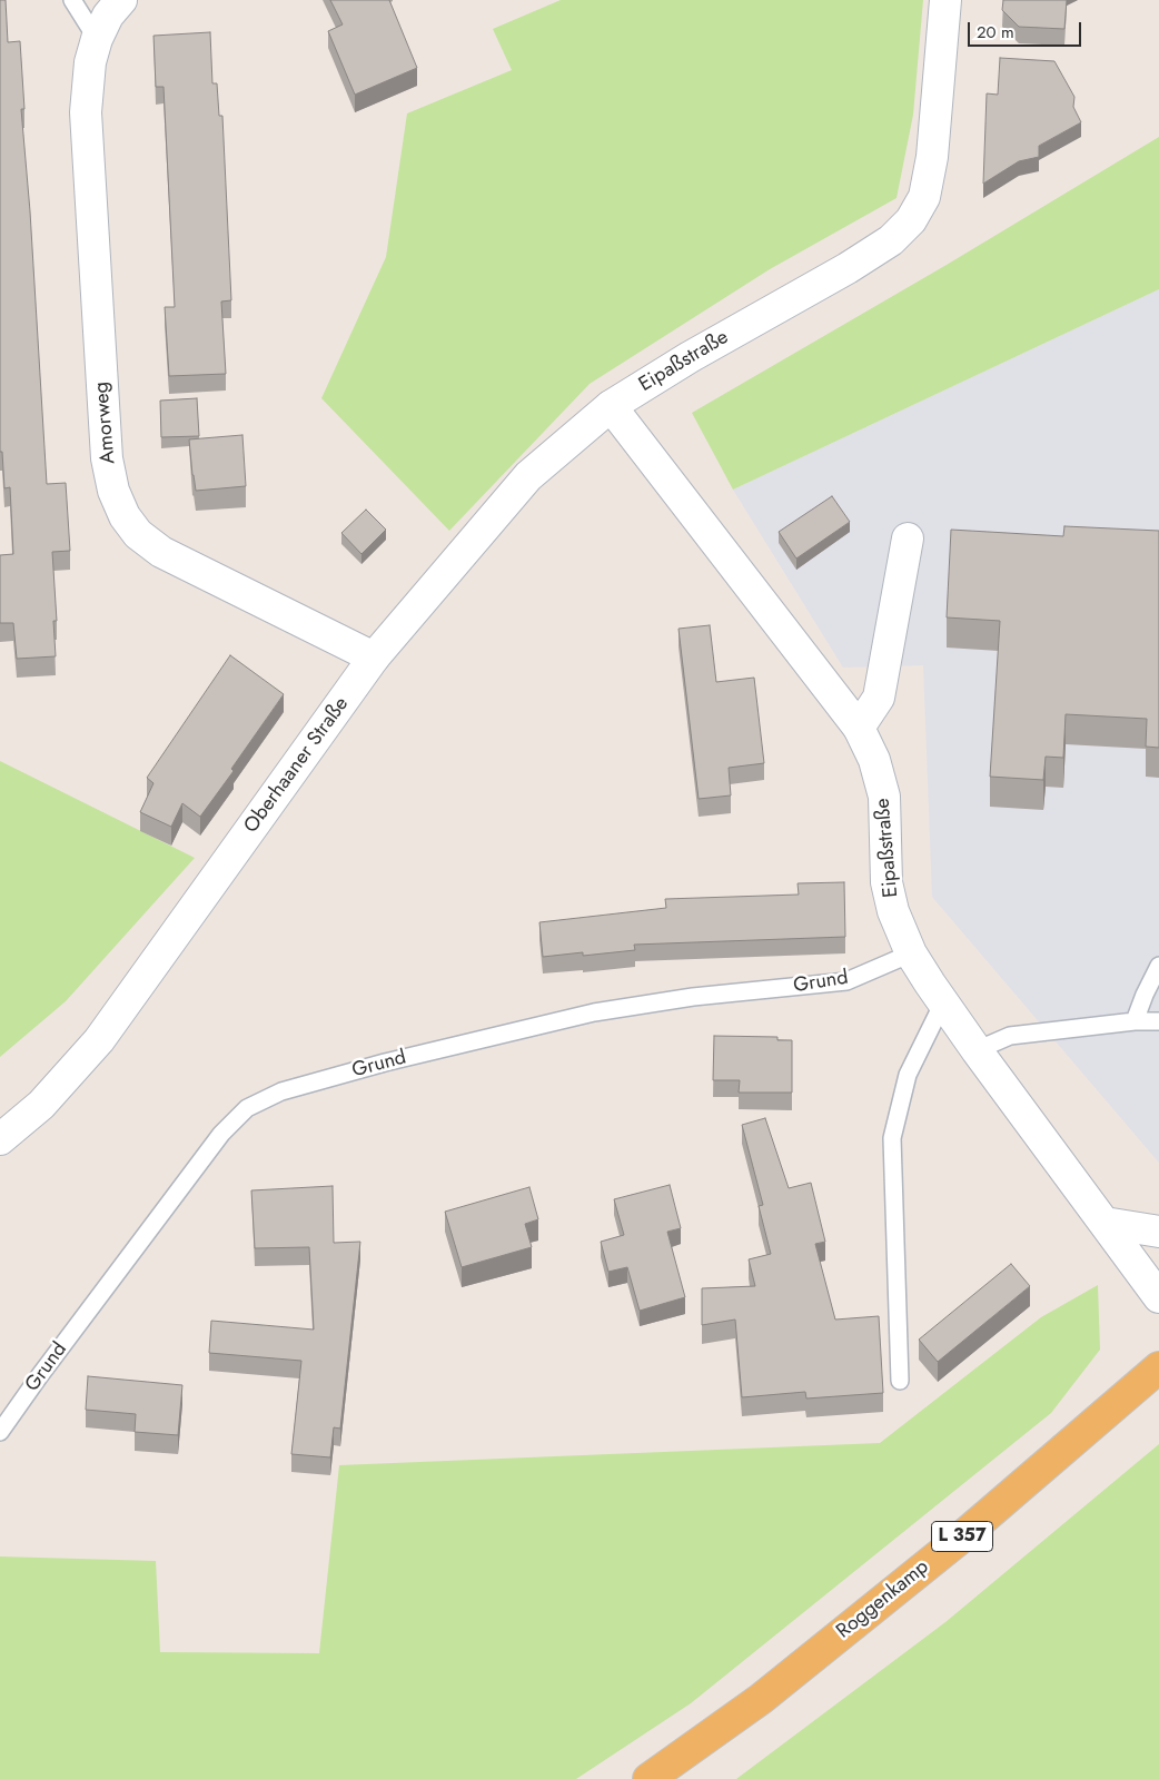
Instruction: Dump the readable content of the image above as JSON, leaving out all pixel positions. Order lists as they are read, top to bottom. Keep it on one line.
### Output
{"streets":{"main road":["L 357","Roggenkamp"],"street":["Eipaßstraße","Amorweg","Oberhaaner Straße"],"lane":["Grund"]},"crossings":[["Eipaßstraße","Oberhaaner Straße"],["Eipaßstraße","Grund"],["Amorweg","Oberhaaner Straße"]],"scale_bar":"20 m"}
